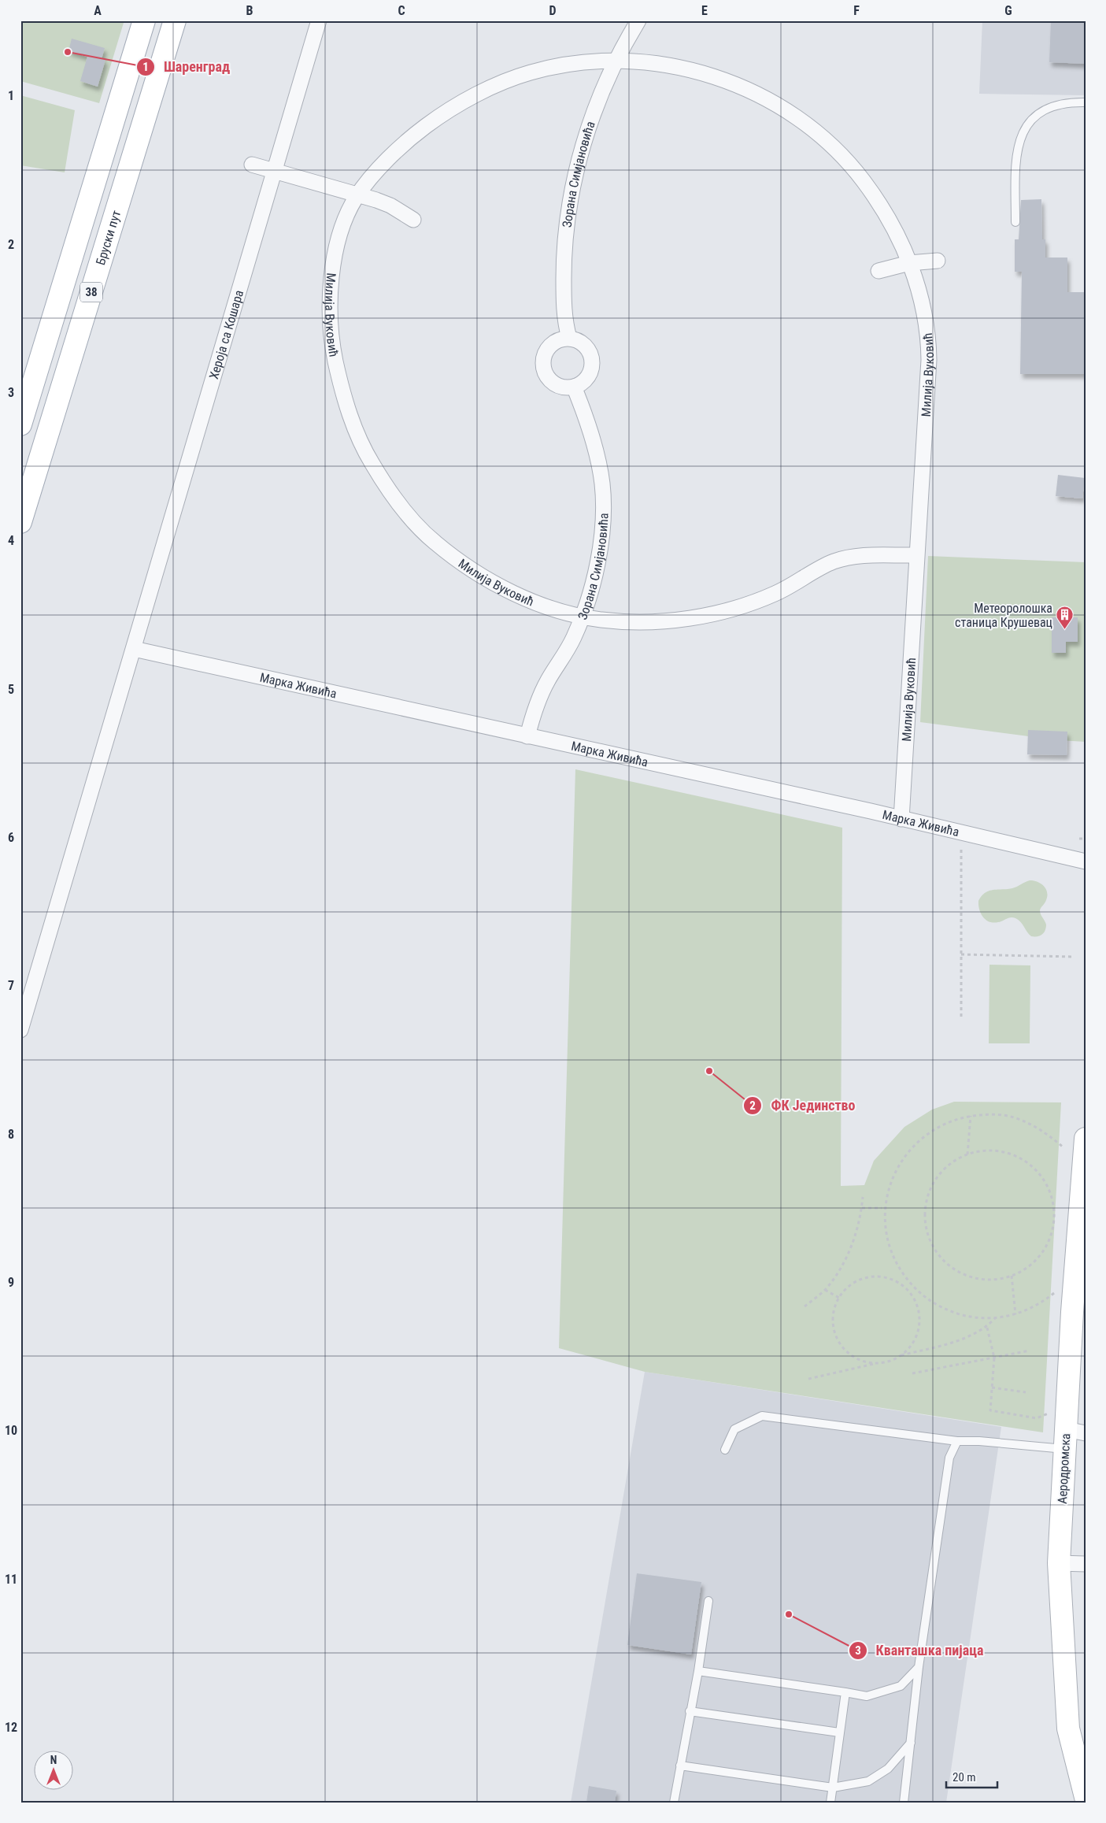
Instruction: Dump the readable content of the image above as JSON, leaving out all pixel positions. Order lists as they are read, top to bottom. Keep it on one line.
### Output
{"streets":{"main road":["Бруски пут","38","Аеродромска"],"street":["Зорана Симјановића","Милија Вуковић","Хероја са Кошара","Марка Живића"]},"crossings":[["Зорана Симјановића","Милија Вуковић"],["Зорана Симјановића","Марка Живића"],["Милија Вуковић","Марка Живића"],["Хероја са Кошара","Марка Живића"]],"places":{"other":["Шаренград","ФК Јединство","Кванташка пијаца"],"building":["Метеоролошка станица Крушевац"]},"scale_bar":"20 m","north":"top","grid":{"columns":["A","B","C","D","E","F","G"],"rows":["1","2","3","4","5","6","7","8","9","10","11","12"]}}
